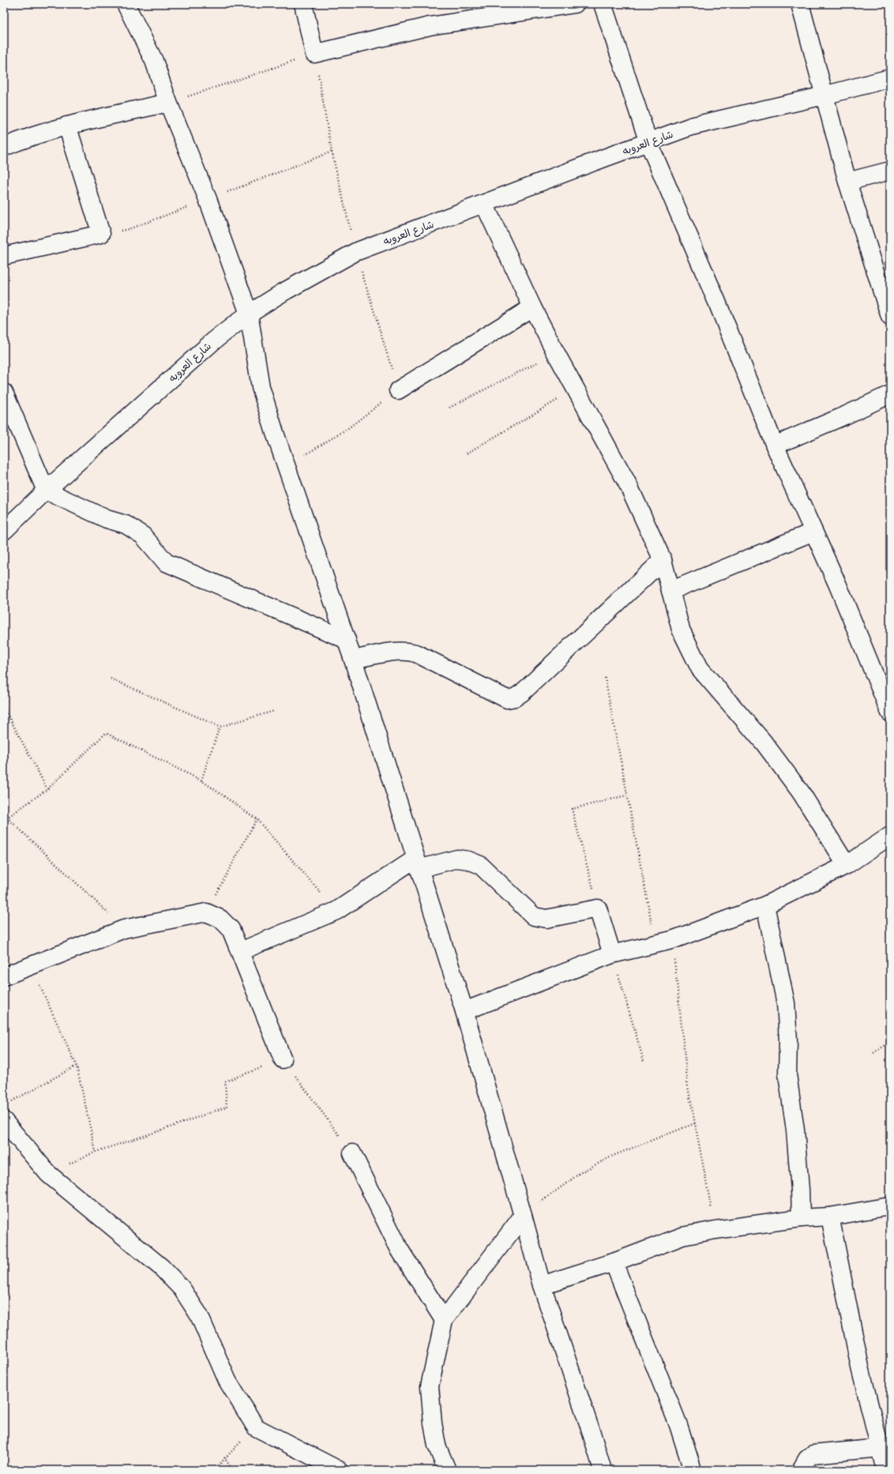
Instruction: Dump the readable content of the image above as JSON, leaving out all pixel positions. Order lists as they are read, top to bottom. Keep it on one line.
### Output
{"streets":{"street":["شارع العروبه"]}}
